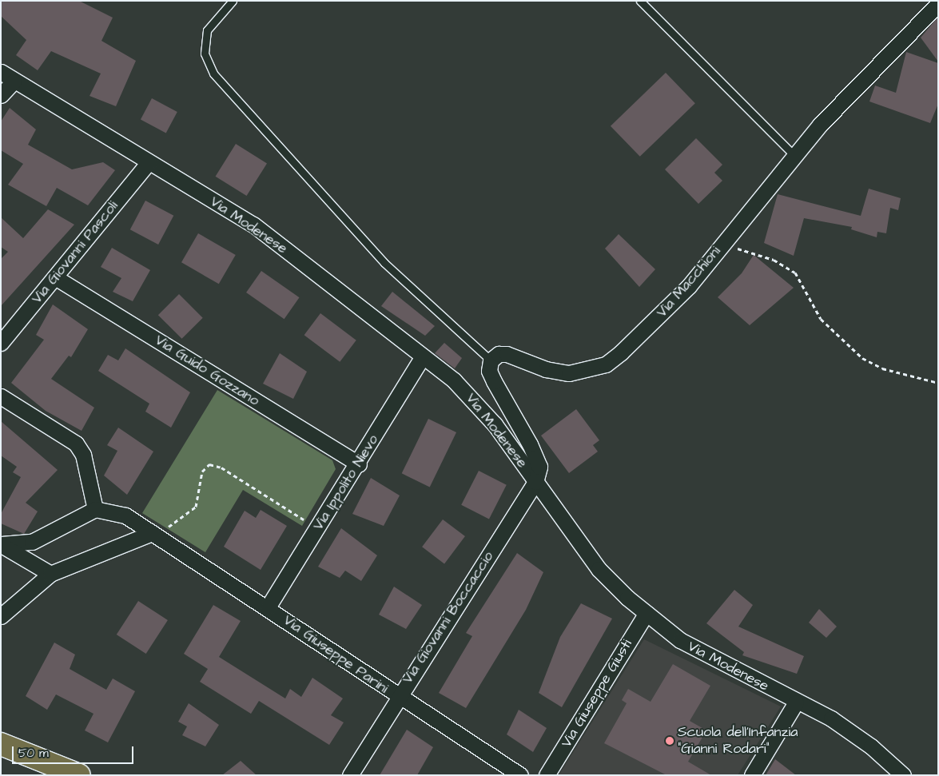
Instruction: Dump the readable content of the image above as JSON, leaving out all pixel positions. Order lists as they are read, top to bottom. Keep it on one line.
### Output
{"streets":{"street":["Via Modenese","Via Giovanni Pascoli","Via Macchioni","Via Guido Gozzano","Via Ippolito Nievo","Via Giovanni Boccaccio","Via Giuseppe Parini","Via Giuseppe Giusti"]},"crossings":[["Via Modenese","Via Giovanni Pascoli"],["Via Modenese","Via Ippolito Nievo"],["Via Modenese","Via Giovanni Boccaccio"],["Via Modenese","Via Giuseppe Giusti"],["Via Giovanni Pascoli","Via Guido Gozzano"],["Via Guido Gozzano","Via Ippolito Nievo"],["Via Ippolito Nievo","Via Giuseppe Parini"],["Via Giovanni Boccaccio","Via Giuseppe Parini"]],"places":["Scuola dell’Infanzia “Gianni Rodari”"],"scale_bar":"50 m"}
